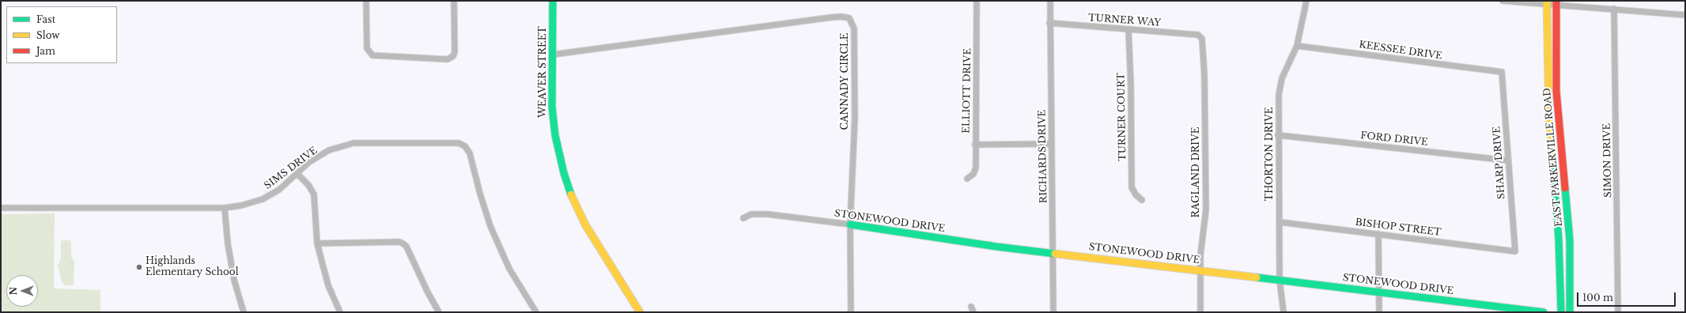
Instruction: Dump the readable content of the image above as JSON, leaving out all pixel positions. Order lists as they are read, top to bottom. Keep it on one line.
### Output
{"streets":{"street":["TURNER WAY","KEESSEE DRIVE","WEAVER STREET","CANNADY CIRCLE","ELLIOTT DRIVE","TURNER COURT","FORD DRIVE","THORTON DRIVE","RICHARDS DRIVE","EAST PARKERVILLE ROAD","SIMON DRIVE","SHARP DRIVE","SIMS DRIVE","RAGLAND DRIVE","STONEWOOD DRIVE","BISHOP STREET"]},"crossings":[["TURNER WAY","TURNER COURT"],["TURNER WAY","RICHARDS DRIVE"],["TURNER WAY","RAGLAND DRIVE"],["KEESSEE DRIVE","THORTON DRIVE"],["KEESSEE DRIVE","SHARP DRIVE"],["WEAVER STREET","CANNADY CIRCLE"],["CANNADY CIRCLE","STONEWOOD DRIVE"],["FORD DRIVE","THORTON DRIVE"],["FORD DRIVE","SHARP DRIVE"],["THORTON DRIVE","STONEWOOD DRIVE"],["THORTON DRIVE","BISHOP STREET"],["RICHARDS DRIVE","STONEWOOD DRIVE"],["SHARP DRIVE","BISHOP STREET"],["RAGLAND DRIVE","STONEWOOD DRIVE"]],"places":["Highlands Elementary School"],"legend":["Fast","Slow","Jam"],"scale_bar":"100 m","north":"left"}
